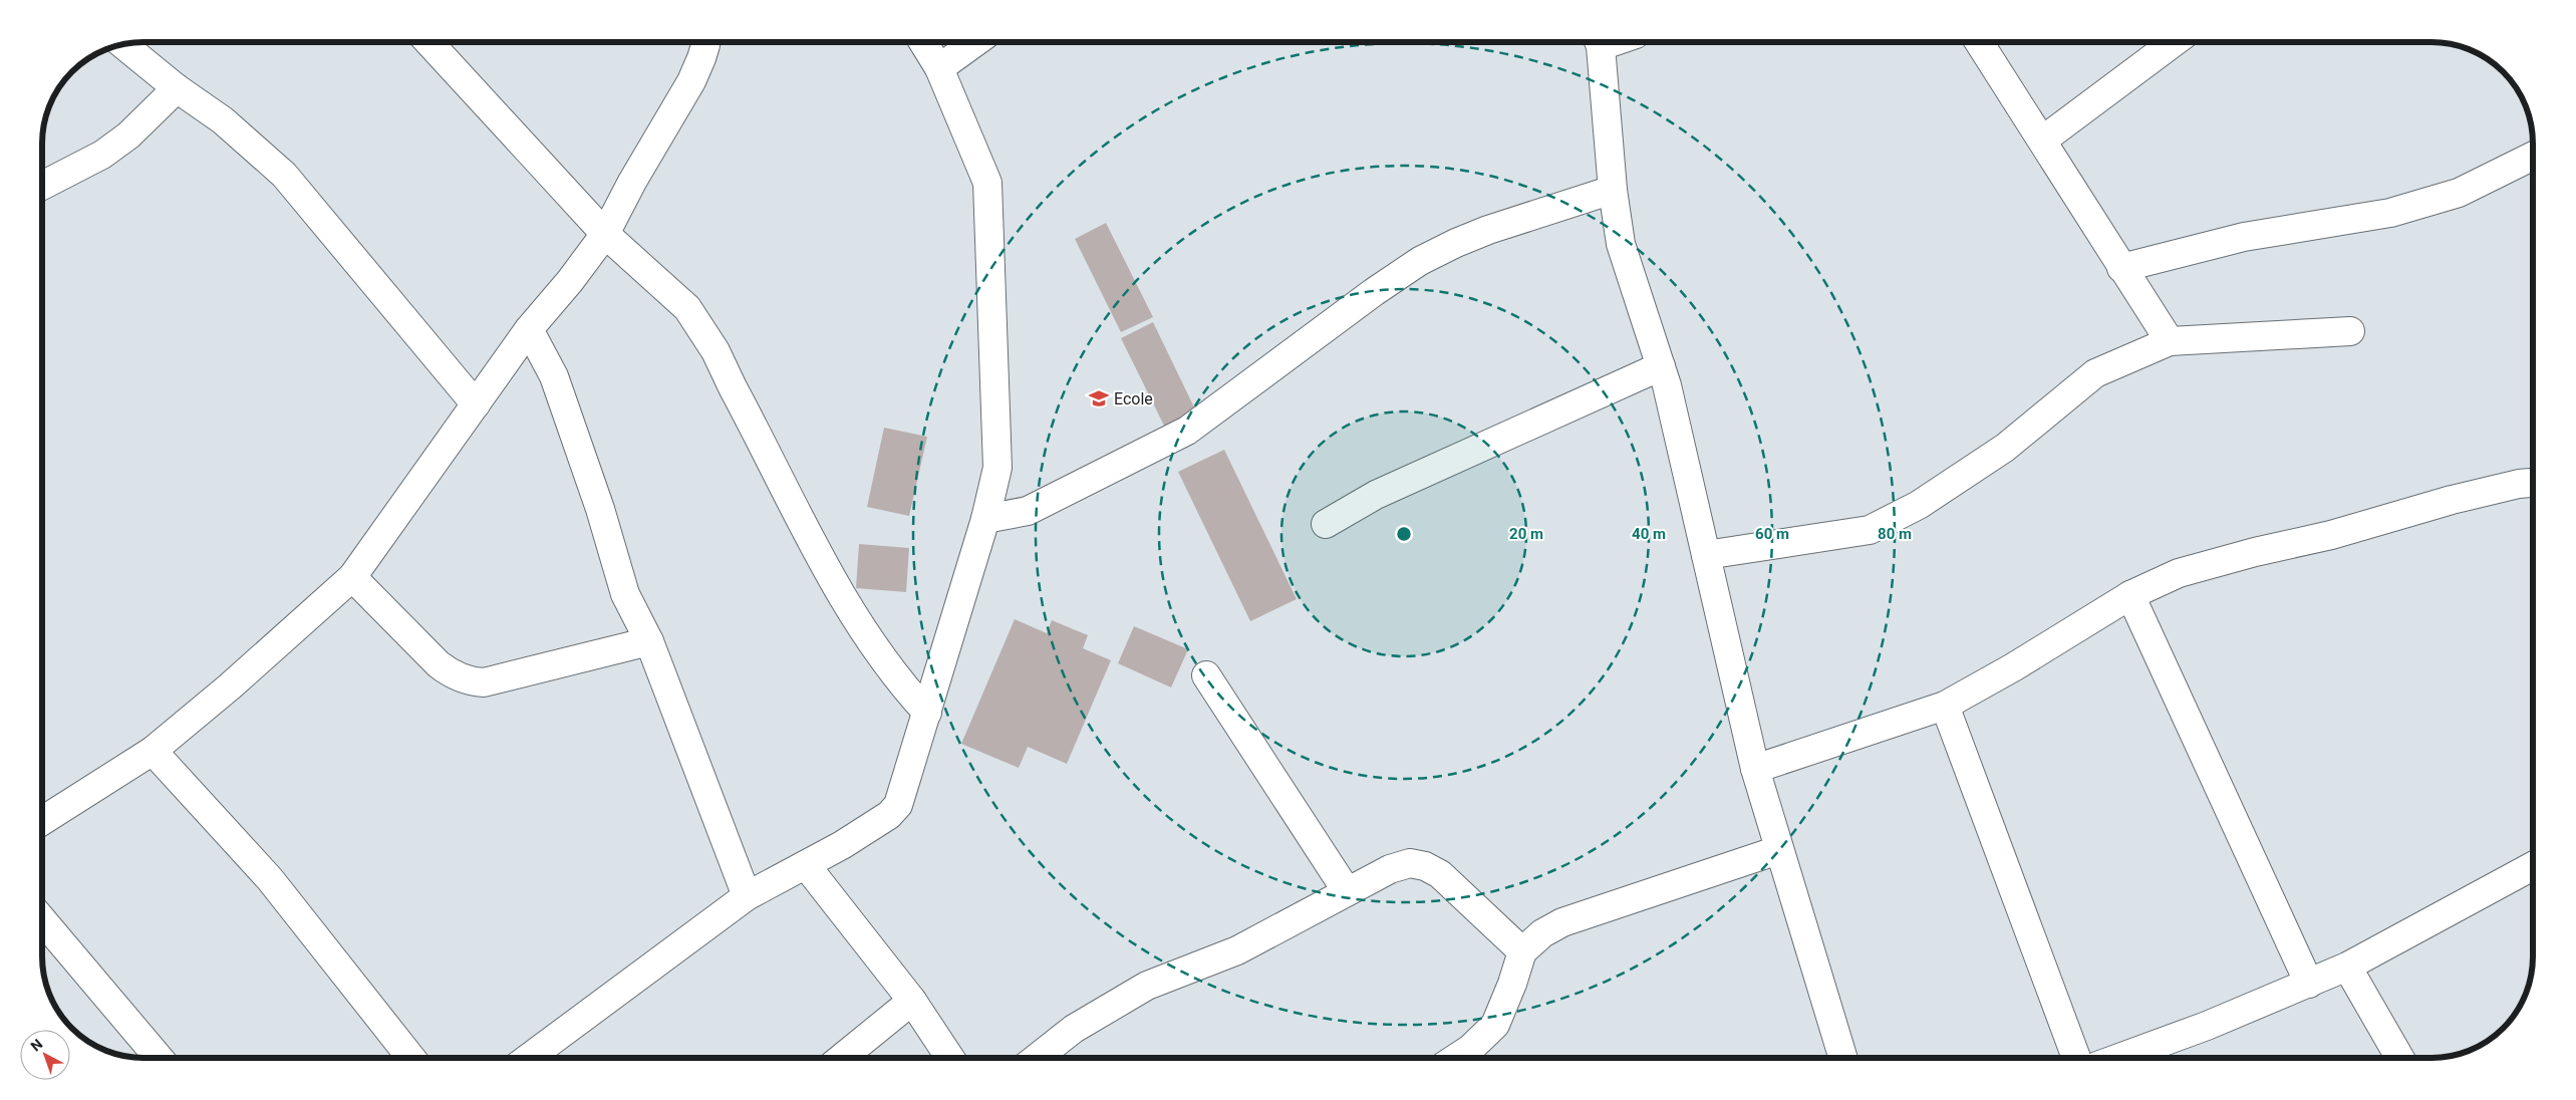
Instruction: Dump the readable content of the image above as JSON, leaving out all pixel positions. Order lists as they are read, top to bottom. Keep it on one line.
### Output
{"places":{"school or university":["Ecole"]},"north":"top left","rings":["20 m","40 m","60 m","80 m"]}
